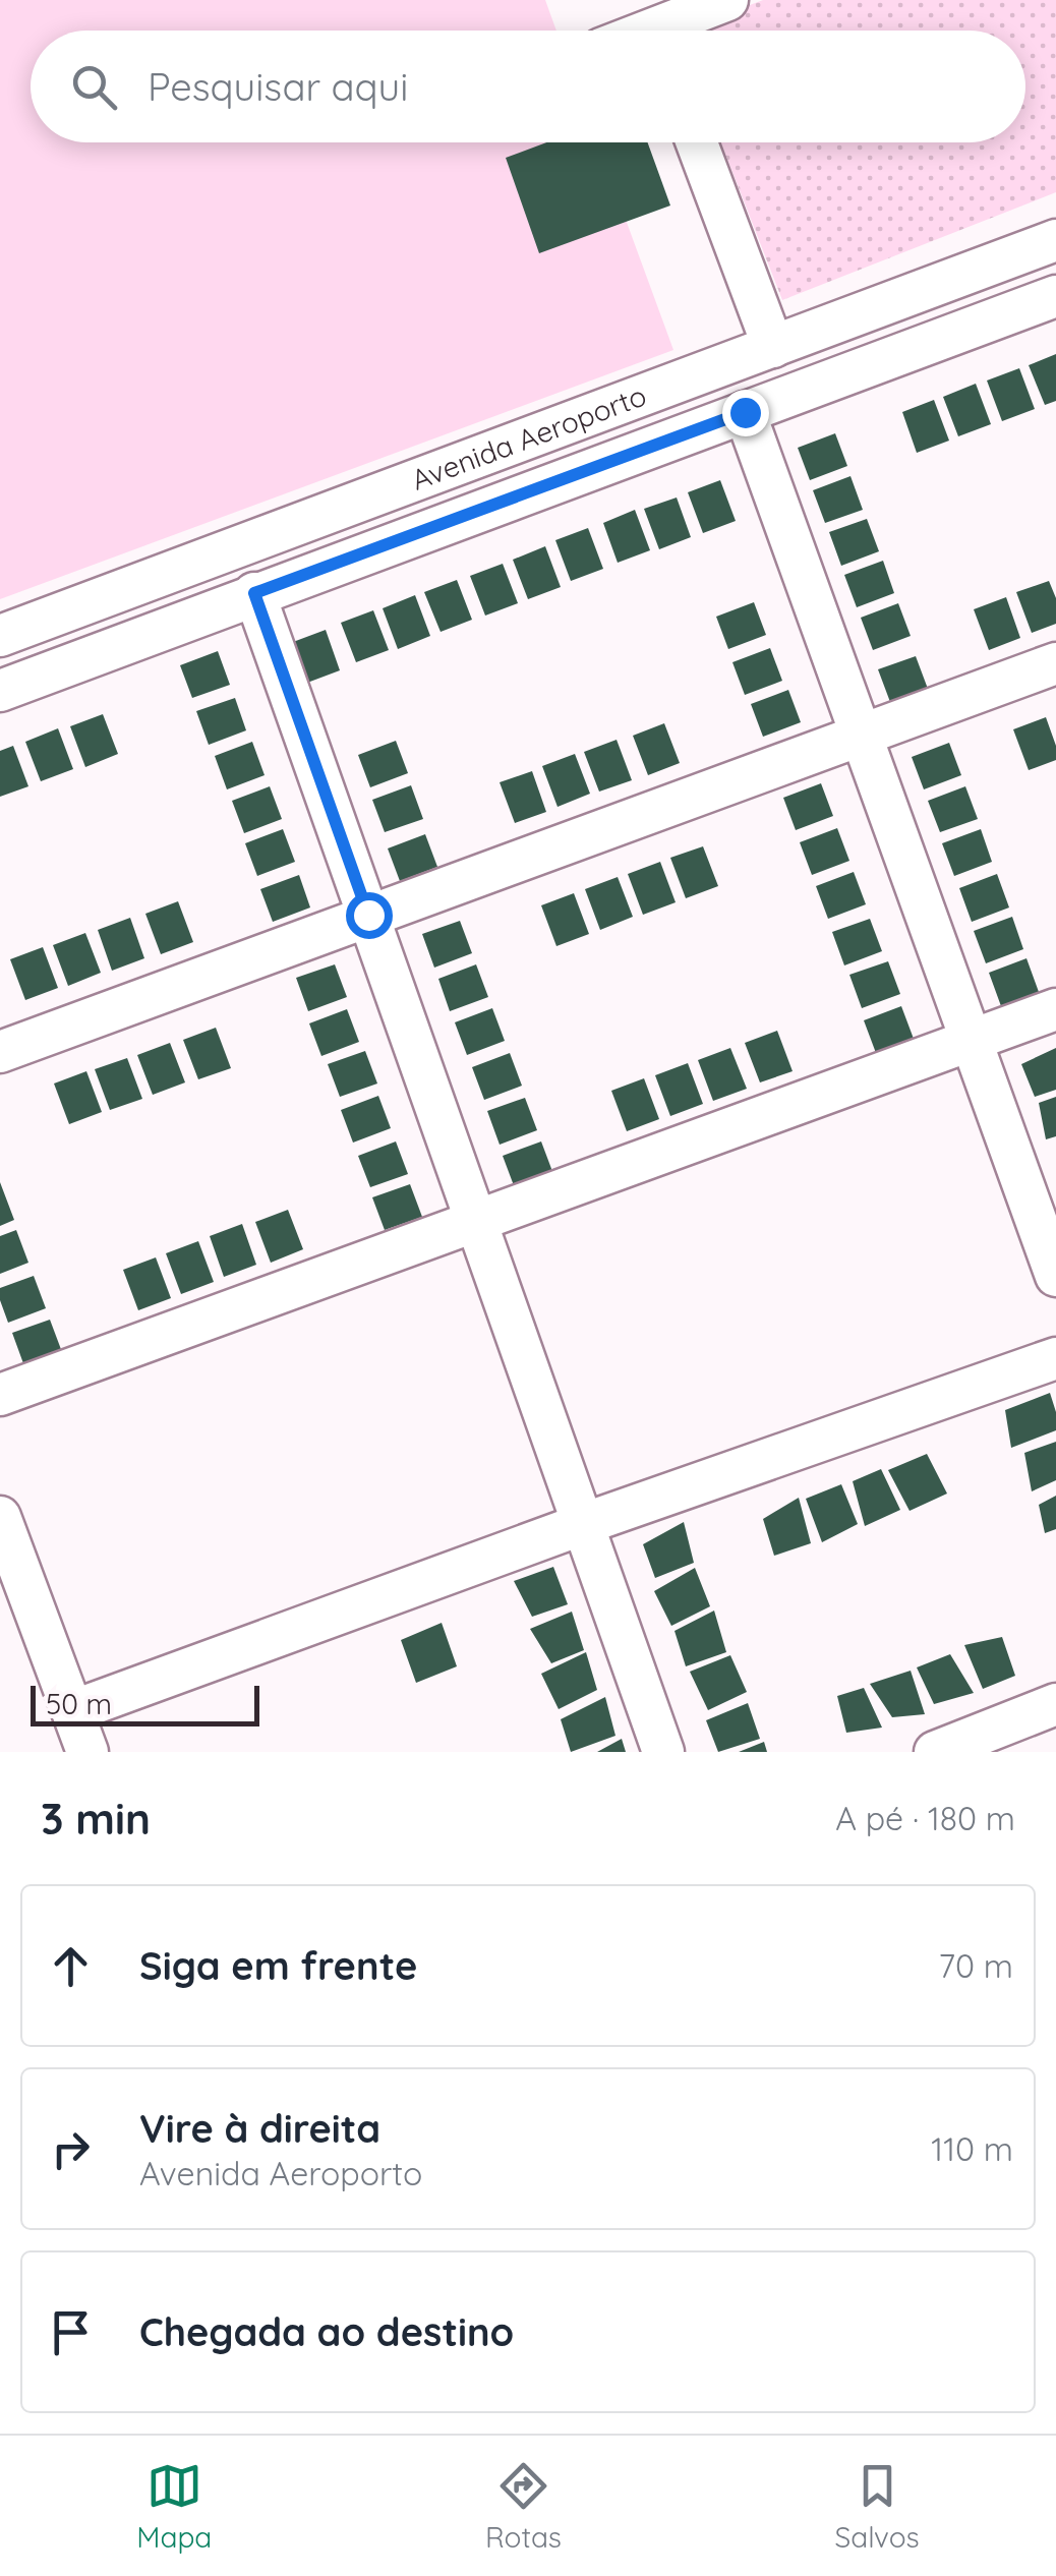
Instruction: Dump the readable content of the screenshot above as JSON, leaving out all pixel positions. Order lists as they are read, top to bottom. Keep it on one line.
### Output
{"streets":{"street":["Avenida Aeroporto"]},"scale_bar":"50 m","page":{"search":"Pesquisar aqui","scale":"50 m","heading":["3 min","A pé · 180 m"],"list":[["Siga em frente","70 m"],["Vire à direita","Avenida Aeroporto","110 m"],"Chegada ao destino"],"nav":["Mapa","Rotas","Salvos"]}}
